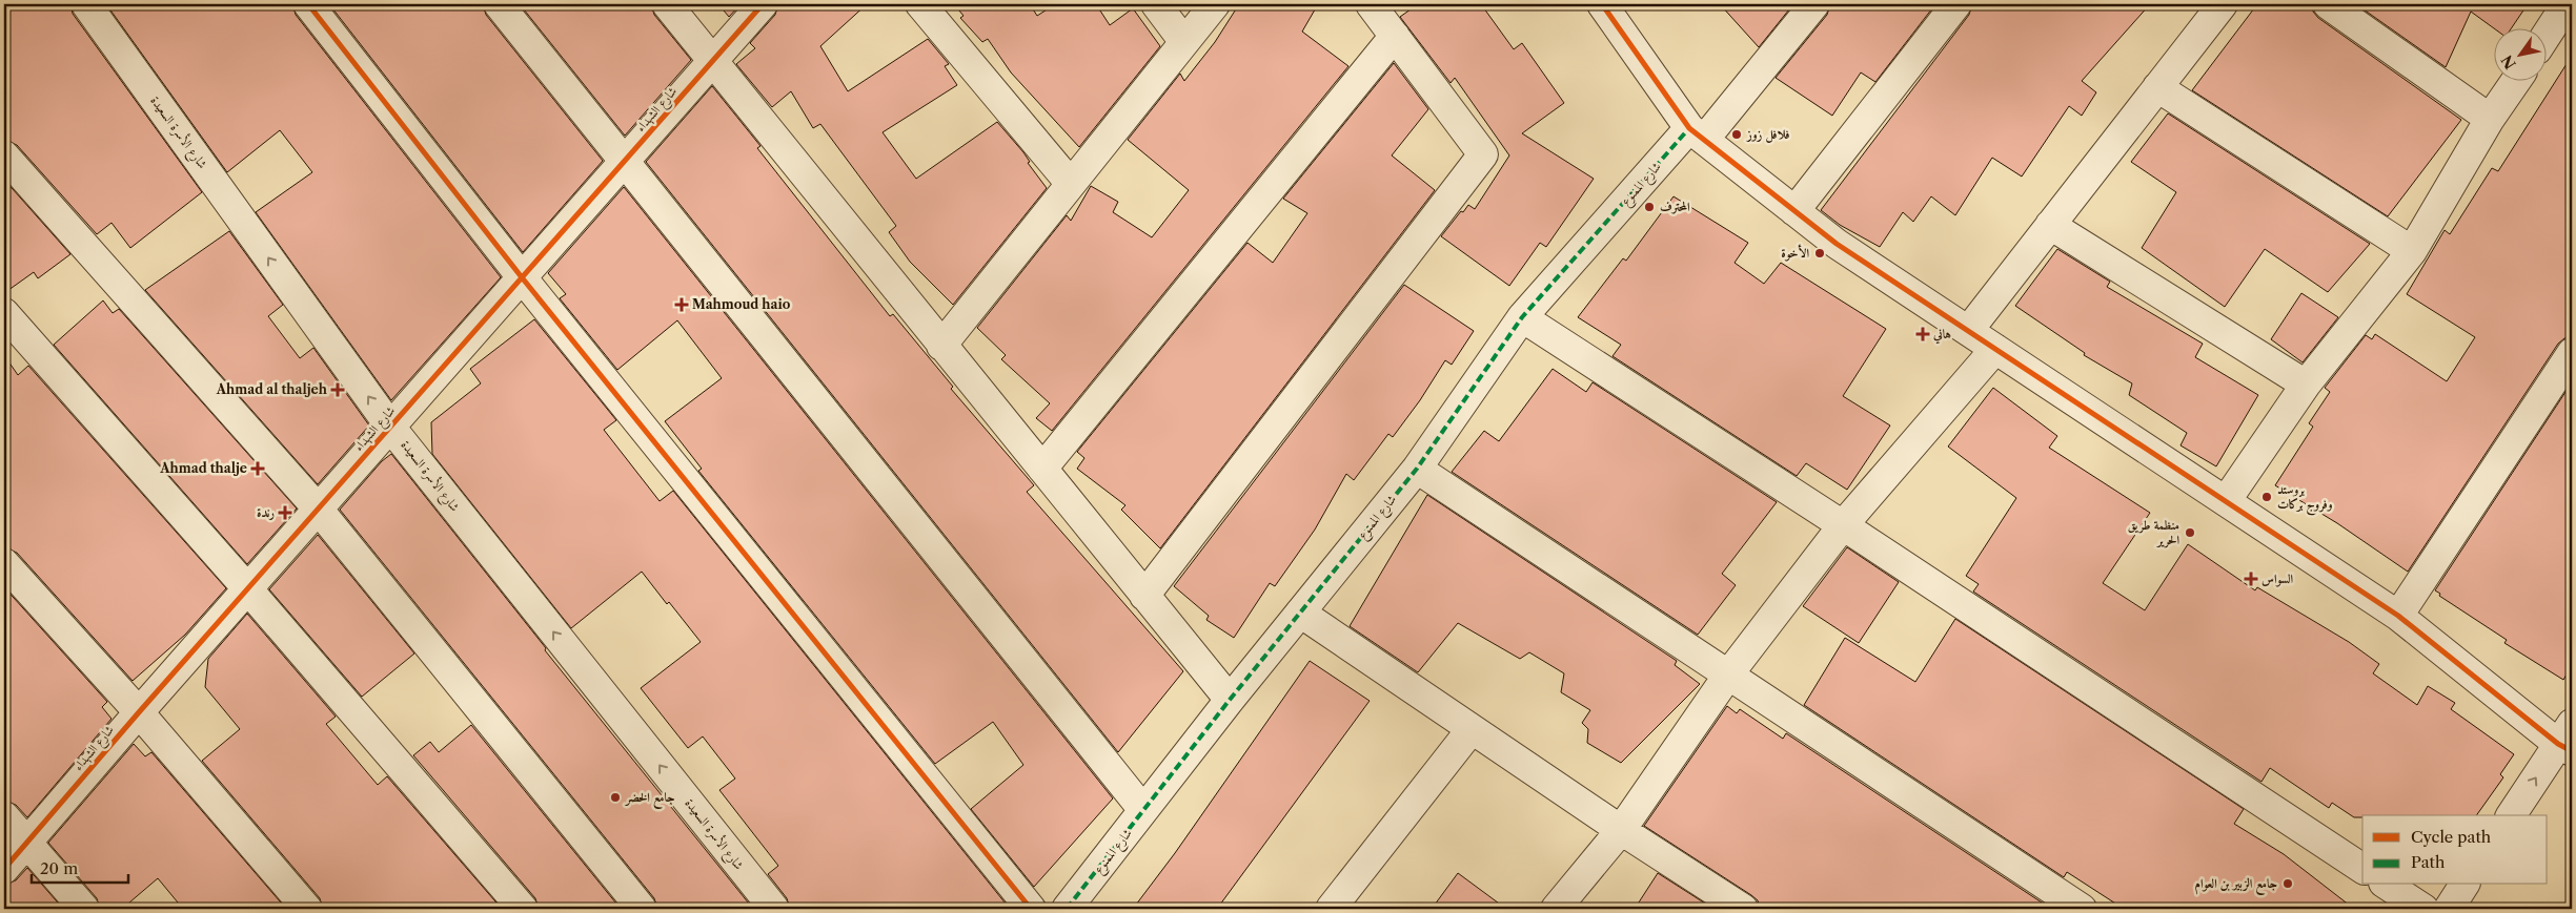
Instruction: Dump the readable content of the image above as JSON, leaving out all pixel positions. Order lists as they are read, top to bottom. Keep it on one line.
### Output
{"streets":{"street":["شارع الشهداء","شارع الأسرة السعيدة","شارع الممنوع"]},"crossings":[["شارع الشهداء","شارع الأسرة السعيدة"]],"places":{"other":["فلافل زوز","المحترف","الأخوة","بروستد وفروج بركات","منظمة طريق الحرير","جامع الخضر","جامع الزبير بن العوام"],"health":["Mahmoud haio","هاني","Ahmad al thaljeh","Ahmad thalje","رندة","السواس"]},"legend":["Cycle path","Path"],"scale_bar":"20 m","north":"bottom left"}
